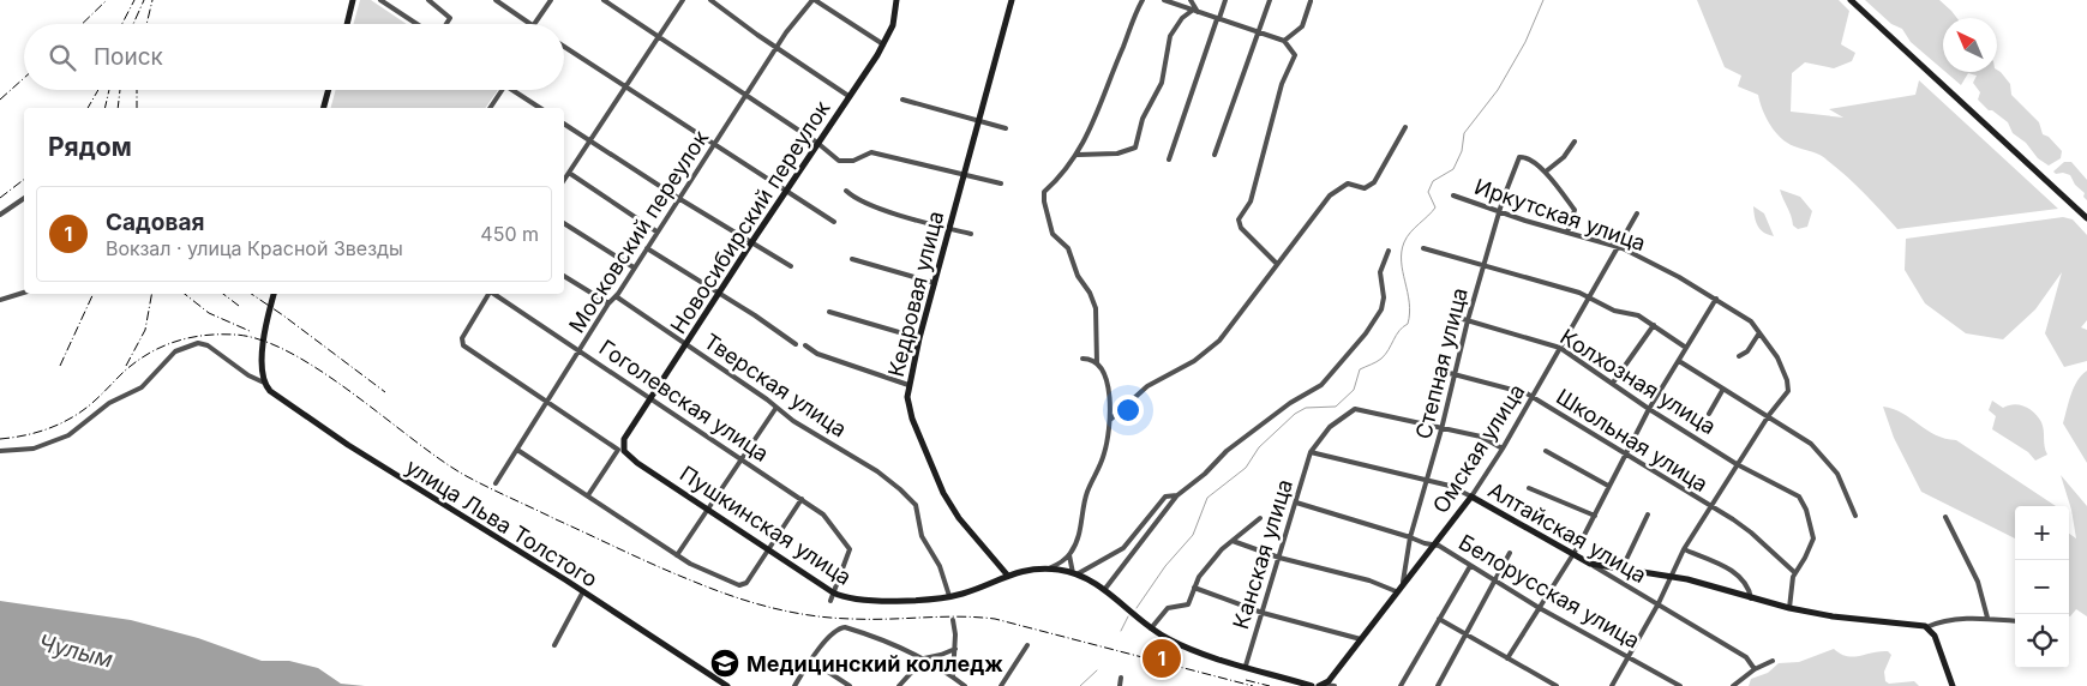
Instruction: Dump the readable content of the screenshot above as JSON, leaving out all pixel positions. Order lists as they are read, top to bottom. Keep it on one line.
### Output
{"streets":{"street":["Иркутская улица","Новосибирский переулок","Московский переулок","Кедровая улица","Степная улица","Колхозная улица","Тверская улица","Гоголевская улица","Школьная улица","Омская улица","улица Льва Толстого","Пушкинская улица","Алтайская улица","Канская улица","Белорусская улица"]},"crossings":[["Иркутская улица","Степная улица"],["Иркутская улица","Омская улица"],["Новосибирский переулок","Тверская улица"],["Новосибирский переулок","Гоголевская улица"],["Новосибирский переулок","Пушкинская улица"],["Московский переулок","Тверская улица"],["Московский переулок","Гоголевская улица"],["Московский переулок","Пушкинская улица"],["Кедровая улица","Пушкинская улица"],["Степная улица","Колхозная улица"],["Степная улица","Школьная улица"],["Степная улица","Омская улица"],["Степная улица","Алтайская улица"],["Степная улица","Белорусская улица"],["Колхозная улица","Школьная улица"],["Колхозная улица","Омская улица"],["Тверская улица","Пушкинская улица"],["Гоголевская улица","Пушкинская улица"],["Школьная улица","Омская улица"],["Омская улица","Алтайская улица"],["Омская улица","Белорусская улица"],["Алтайская улица","Канская улица"],["Канская улица","Белорусская улица"]],"water":["Чулым"],"places":{"school or university":["Медицинский колледж"]},"north":"top left","page":{"search":"Поиск","heading":"Рядом","list":[{"mark":"1","name":"Садовая","note":"Вокзал · улица Красной Звезды","value":"450 m"}],"map_buttons":["+","−"],"pins":"1"}}
